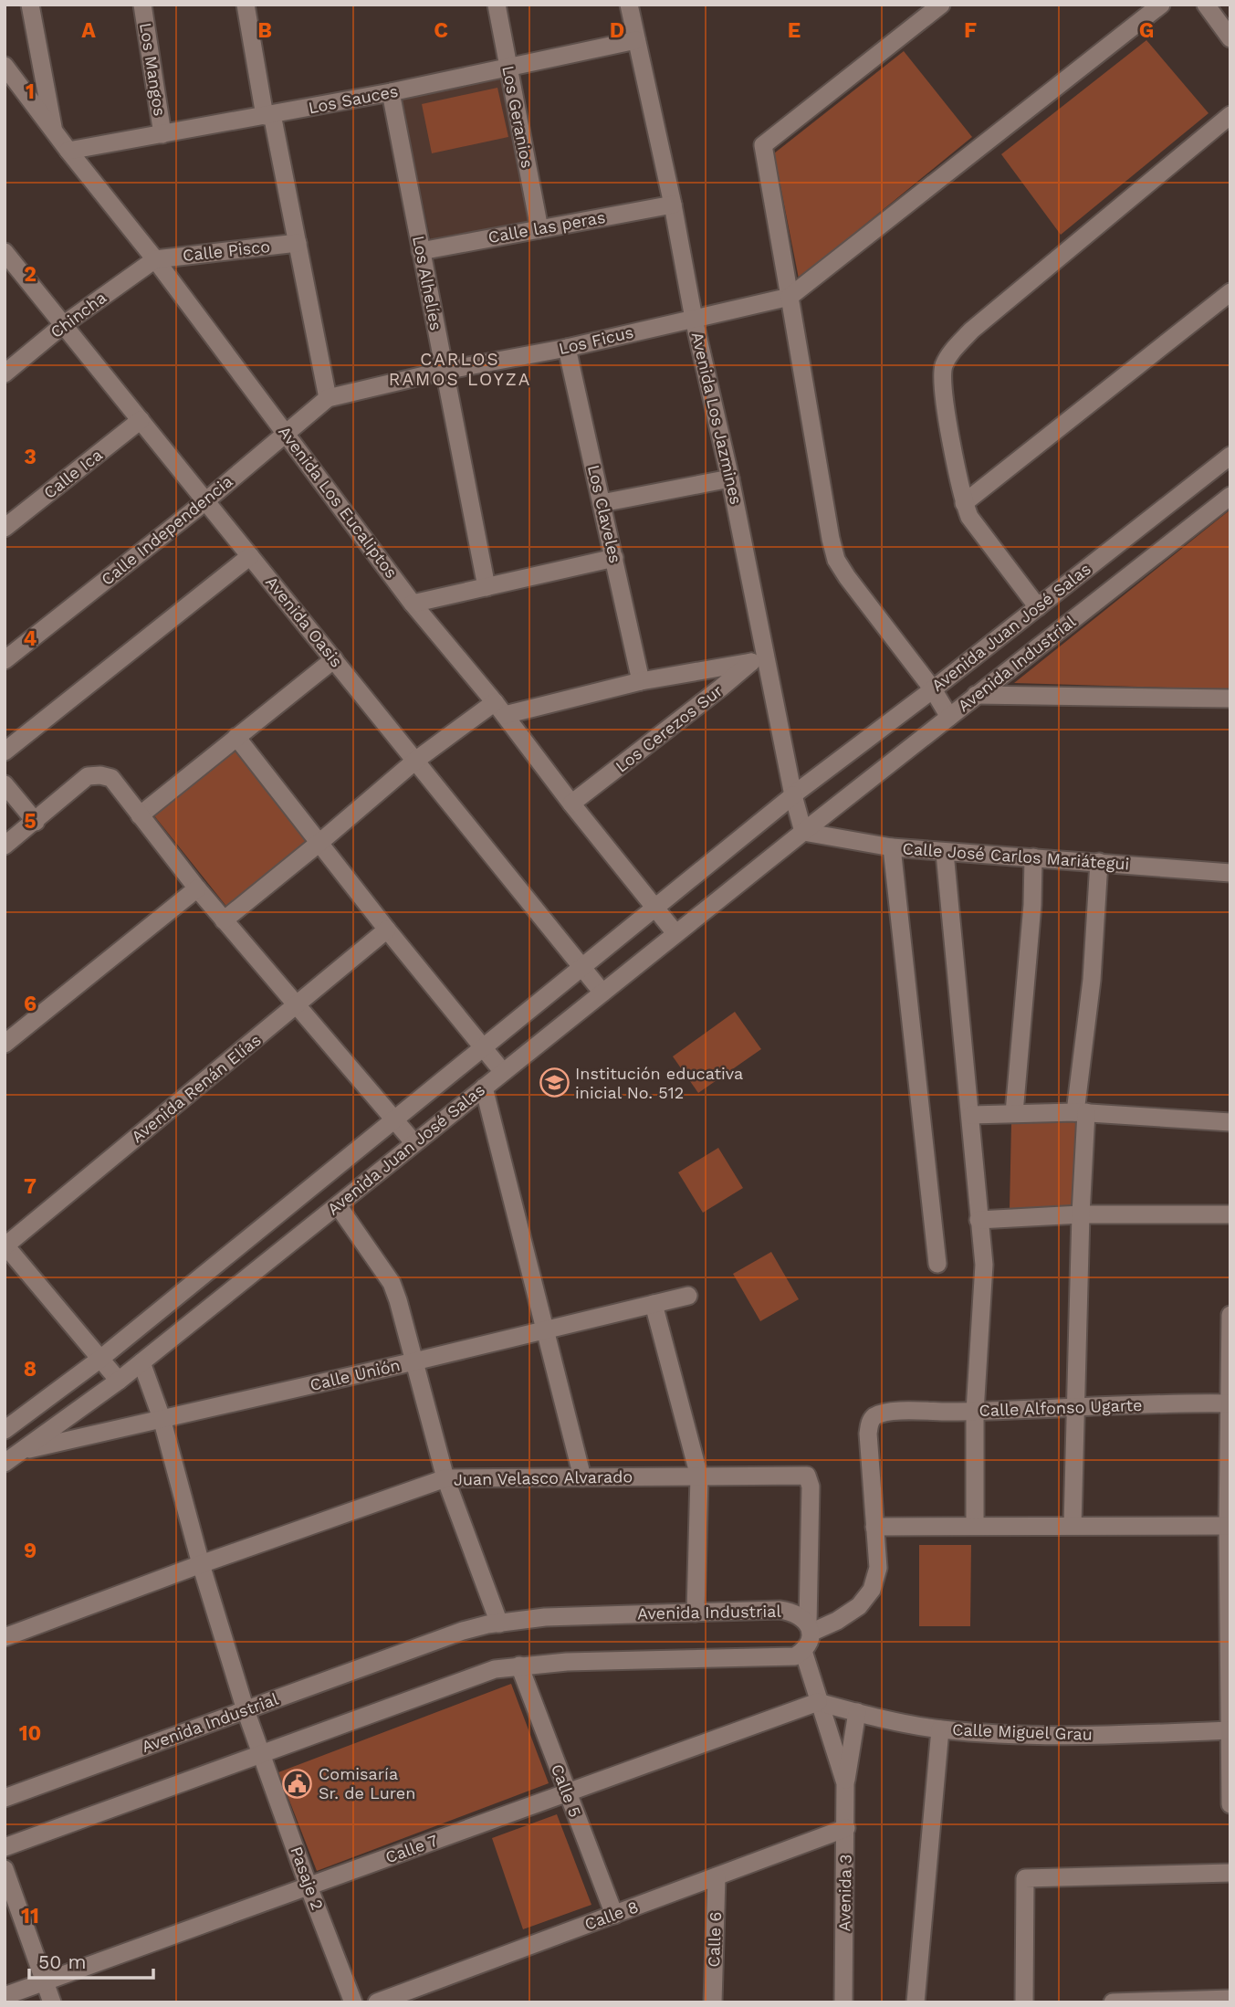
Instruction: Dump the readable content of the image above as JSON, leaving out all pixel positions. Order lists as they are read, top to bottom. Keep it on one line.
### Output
{"streets":{"street":["Los Mangos","Los Sauces","Los Geranios","Calle las peras","Calle Pisco","Los Alhelíes","Chincha","Los Ficus","Avenida Los Jazmines","Calle Ica","Avenida Los Eucaliptos","Los Claveles","Calle Independencia","Avenida Oasis","Avenida Juan José Salas","Avenida Industrial","Los Cerezos Sur","Calle José Carlos Mariátegui","Avenida Renán Elías","Calle Unión","Calle Alfonso Ugarte","Juan Velasco Alvarado","Calle Miguel Grau","Calle 5","Calle 7","Pasaje 2","Avenida 3","Calle 8","Calle 6"]},"crossings":[["Los Mangos","Los Sauces"],["Los Sauces","Los Geranios"],["Los Sauces","Los Alhelíes"],["Los Sauces","Avenida Los Jazmines"],["Los Sauces","Avenida Los Eucaliptos"],["Los Geranios","Calle las peras"],["Calle las peras","Los Alhelíes"],["Calle las peras","Avenida Los Jazmines"],["Calle Pisco","Chincha"],["Calle Pisco","Avenida Los Eucaliptos"],["Los Alhelíes","Los Ficus"],["Chincha","Avenida Los Eucaliptos"],["Chincha","Avenida Oasis"],["Los Ficus","Avenida Los Jazmines"],["Los Ficus","Los Claveles"],["Los Ficus","Calle Independencia"],["Avenida Los Jazmines","Avenida Juan José Salas"],["Avenida Los Jazmines","Avenida Industrial"],["Avenida Los Jazmines","Los Cerezos Sur"],["Avenida Los Jazmines","Calle José Carlos Mariátegui"],["Calle Ica","Avenida Oasis"],["Avenida Los Eucaliptos","Calle Independencia"],["Avenida Los Eucaliptos","Avenida Juan José Salas"],["Avenida Los Eucaliptos","Los Cerezos Sur"],["Calle Independencia","Avenida Oasis"],["Avenida Oasis","Avenida Juan José Salas"],["Avenida Juan José Salas","Avenida Industrial"],["Avenida Juan José Salas","Calle José Carlos Mariátegui"],["Avenida Juan José Salas","Calle Unión"],["Avenida Juan José Salas","Pasaje 2"],["Avenida Industrial","Calle José Carlos Mariátegui"],["Avenida Industrial","Juan Velasco Alvarado"],["Avenida Industrial","Pasaje 2"],["Calle Unión","Pasaje 2"],["Juan Velasco Alvarado","Pasaje 2"],["Calle Miguel Grau","Calle 7"],["Calle Miguel Grau","Avenida 3"],["Calle 5","Calle 7"],["Calle 5","Calle 8"],["Calle 7","Pasaje 2"],["Calle 7","Avenida 3"],["Avenida 3","Calle 8"],["Calle 8","Calle 6"]],"districts":["CARLOS RAMOS LOYZA"],"places":{"school or university":["Institución educativa inicial No. 512"],"public building":["Comisaría Sr. de Luren"]},"scale_bar":"50 m","grid":{"columns":["A","B","C","D","E","F","G"],"rows":["1","2","3","4","5","6","7","8","9","10","11"]}}
